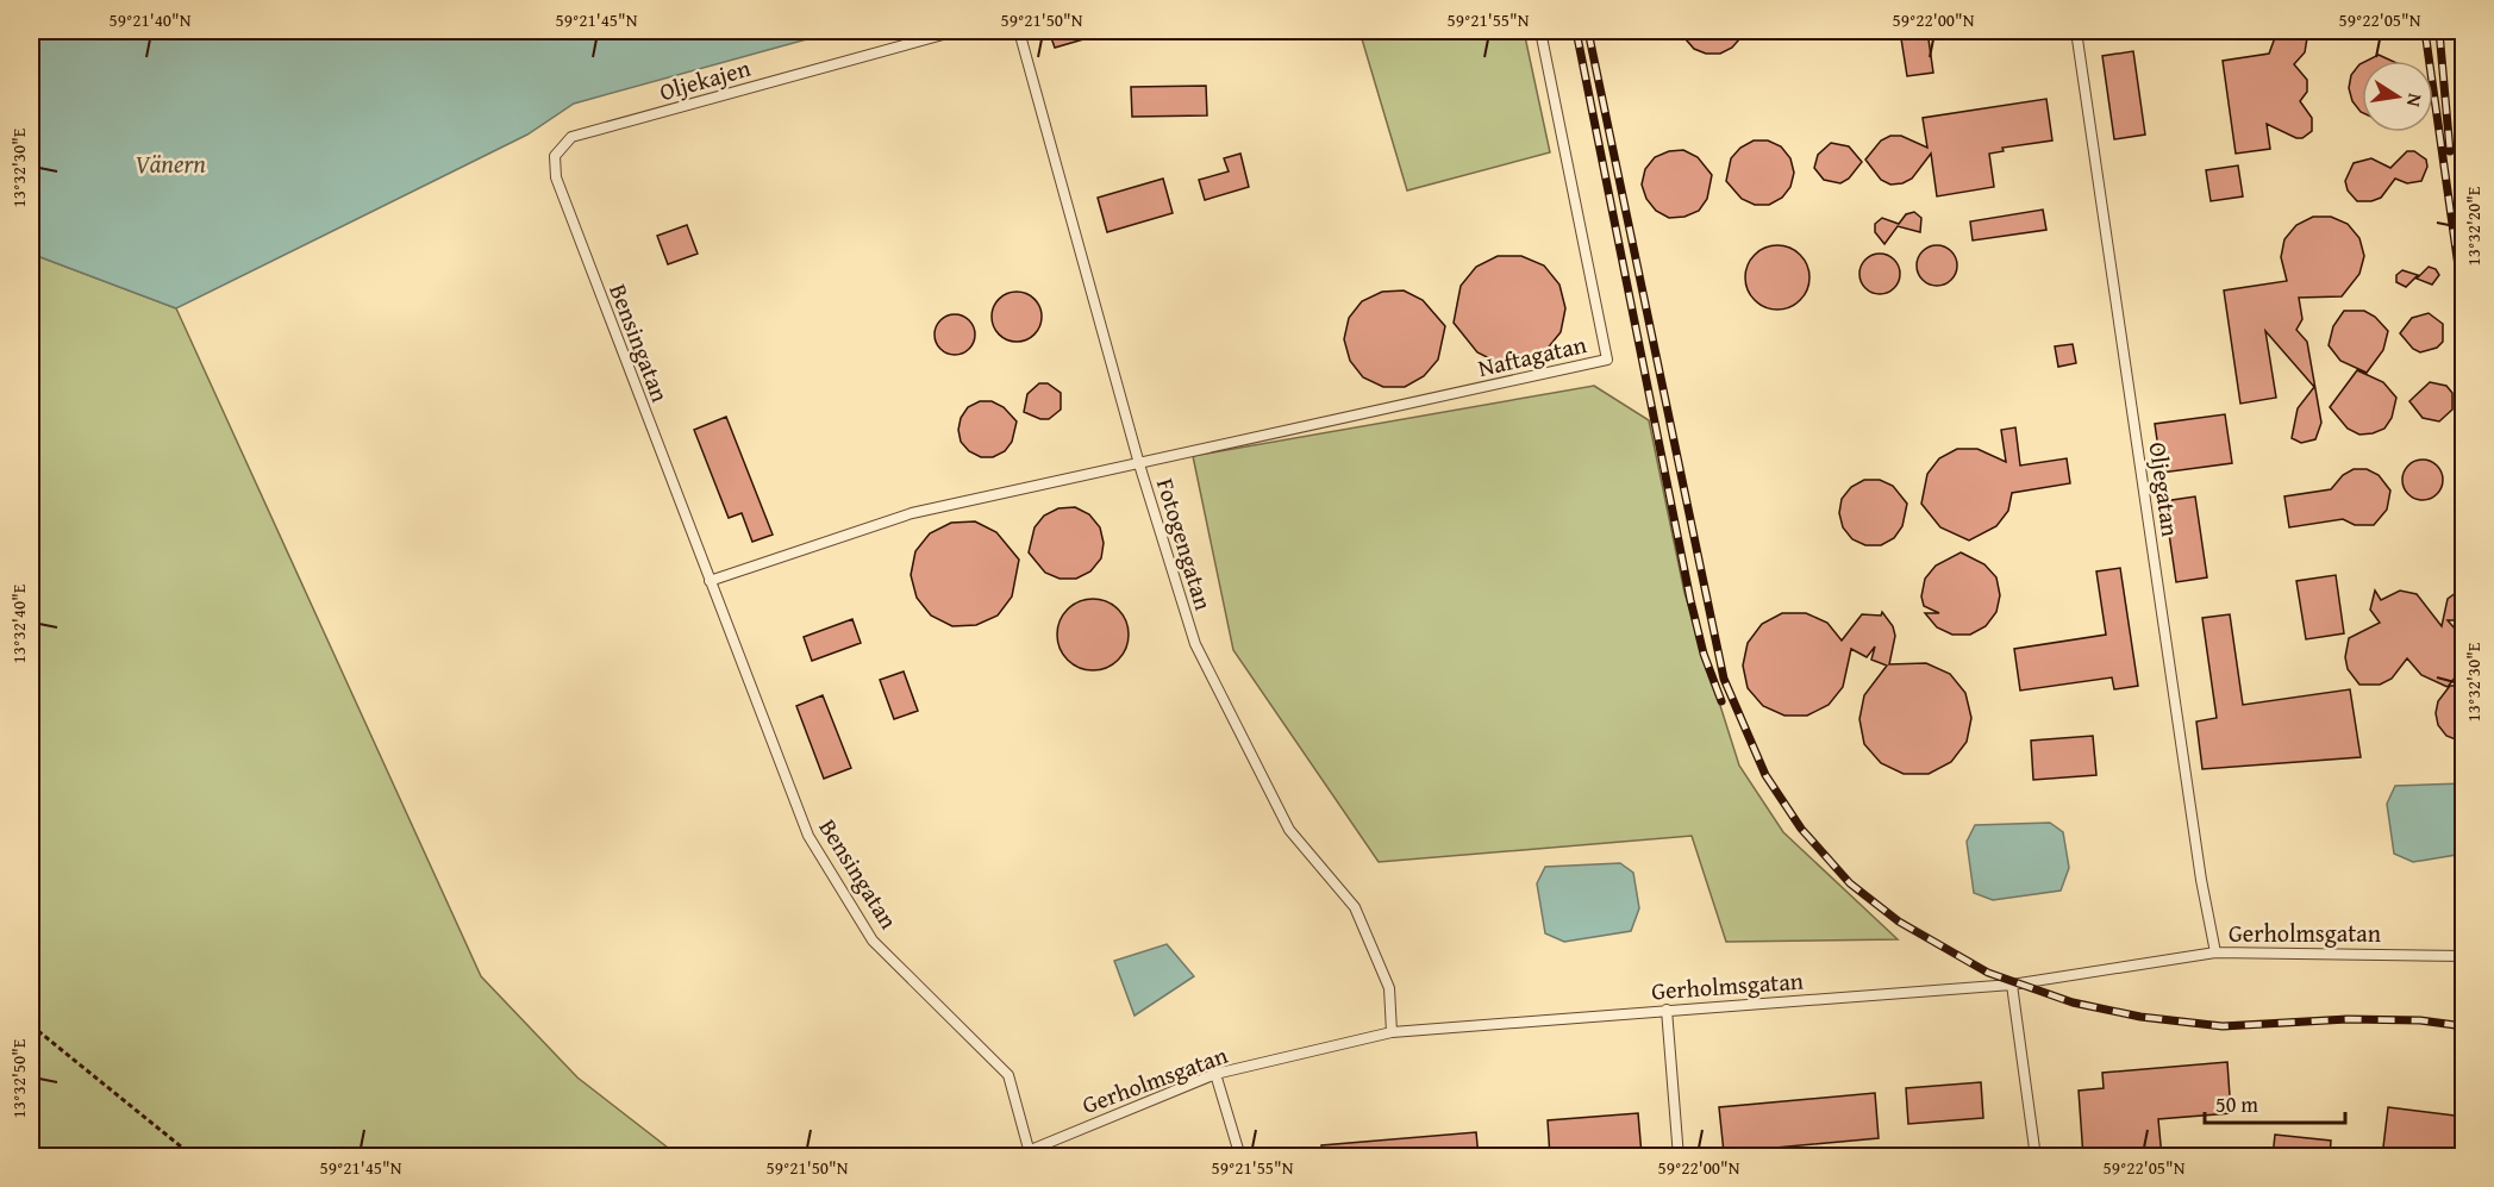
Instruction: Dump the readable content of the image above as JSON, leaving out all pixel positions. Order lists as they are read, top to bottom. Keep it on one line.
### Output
{"streets":{"lane":["Oljekajen","Bensingatan","Naftagatan","Oljegatan","Fotogengatan","Gerholmsgatan"]},"crossings":[["Oljekajen","Bensingatan"],["Bensingatan","Gerholmsgatan"],["Naftagatan","Fotogengatan"],["Oljegatan","Gerholmsgatan"],["Fotogengatan","Gerholmsgatan"]],"water":["Vänern"],"scale_bar":"50 m","north":"right","coordinates":["59°21'40\"N","59°21'45\"N","59°21'50\"N","59°21'55\"N","59°22'00\"N","59°22'05\"N","13°32'30\"E","13°32'20\"E","13°32'40\"E","13°32'50\"E"]}
